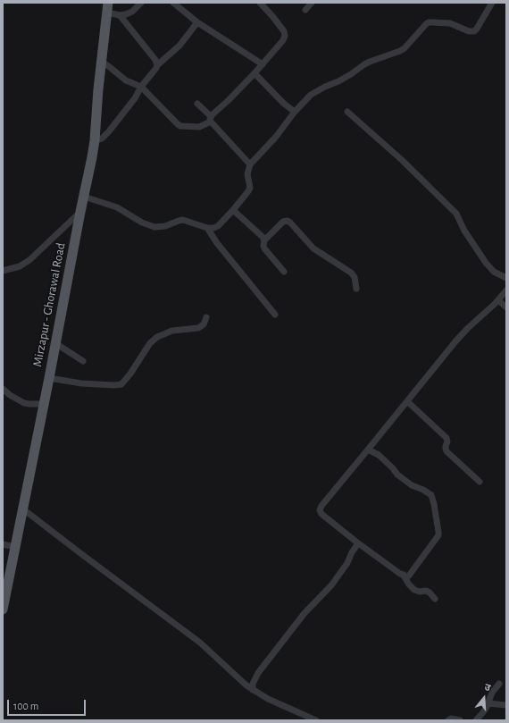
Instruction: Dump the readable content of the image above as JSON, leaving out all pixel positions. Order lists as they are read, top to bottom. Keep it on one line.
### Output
{"streets":{"main road":["Mirzapur - Ghorawal Road"]},"scale_bar":"100 m","north":"top"}
